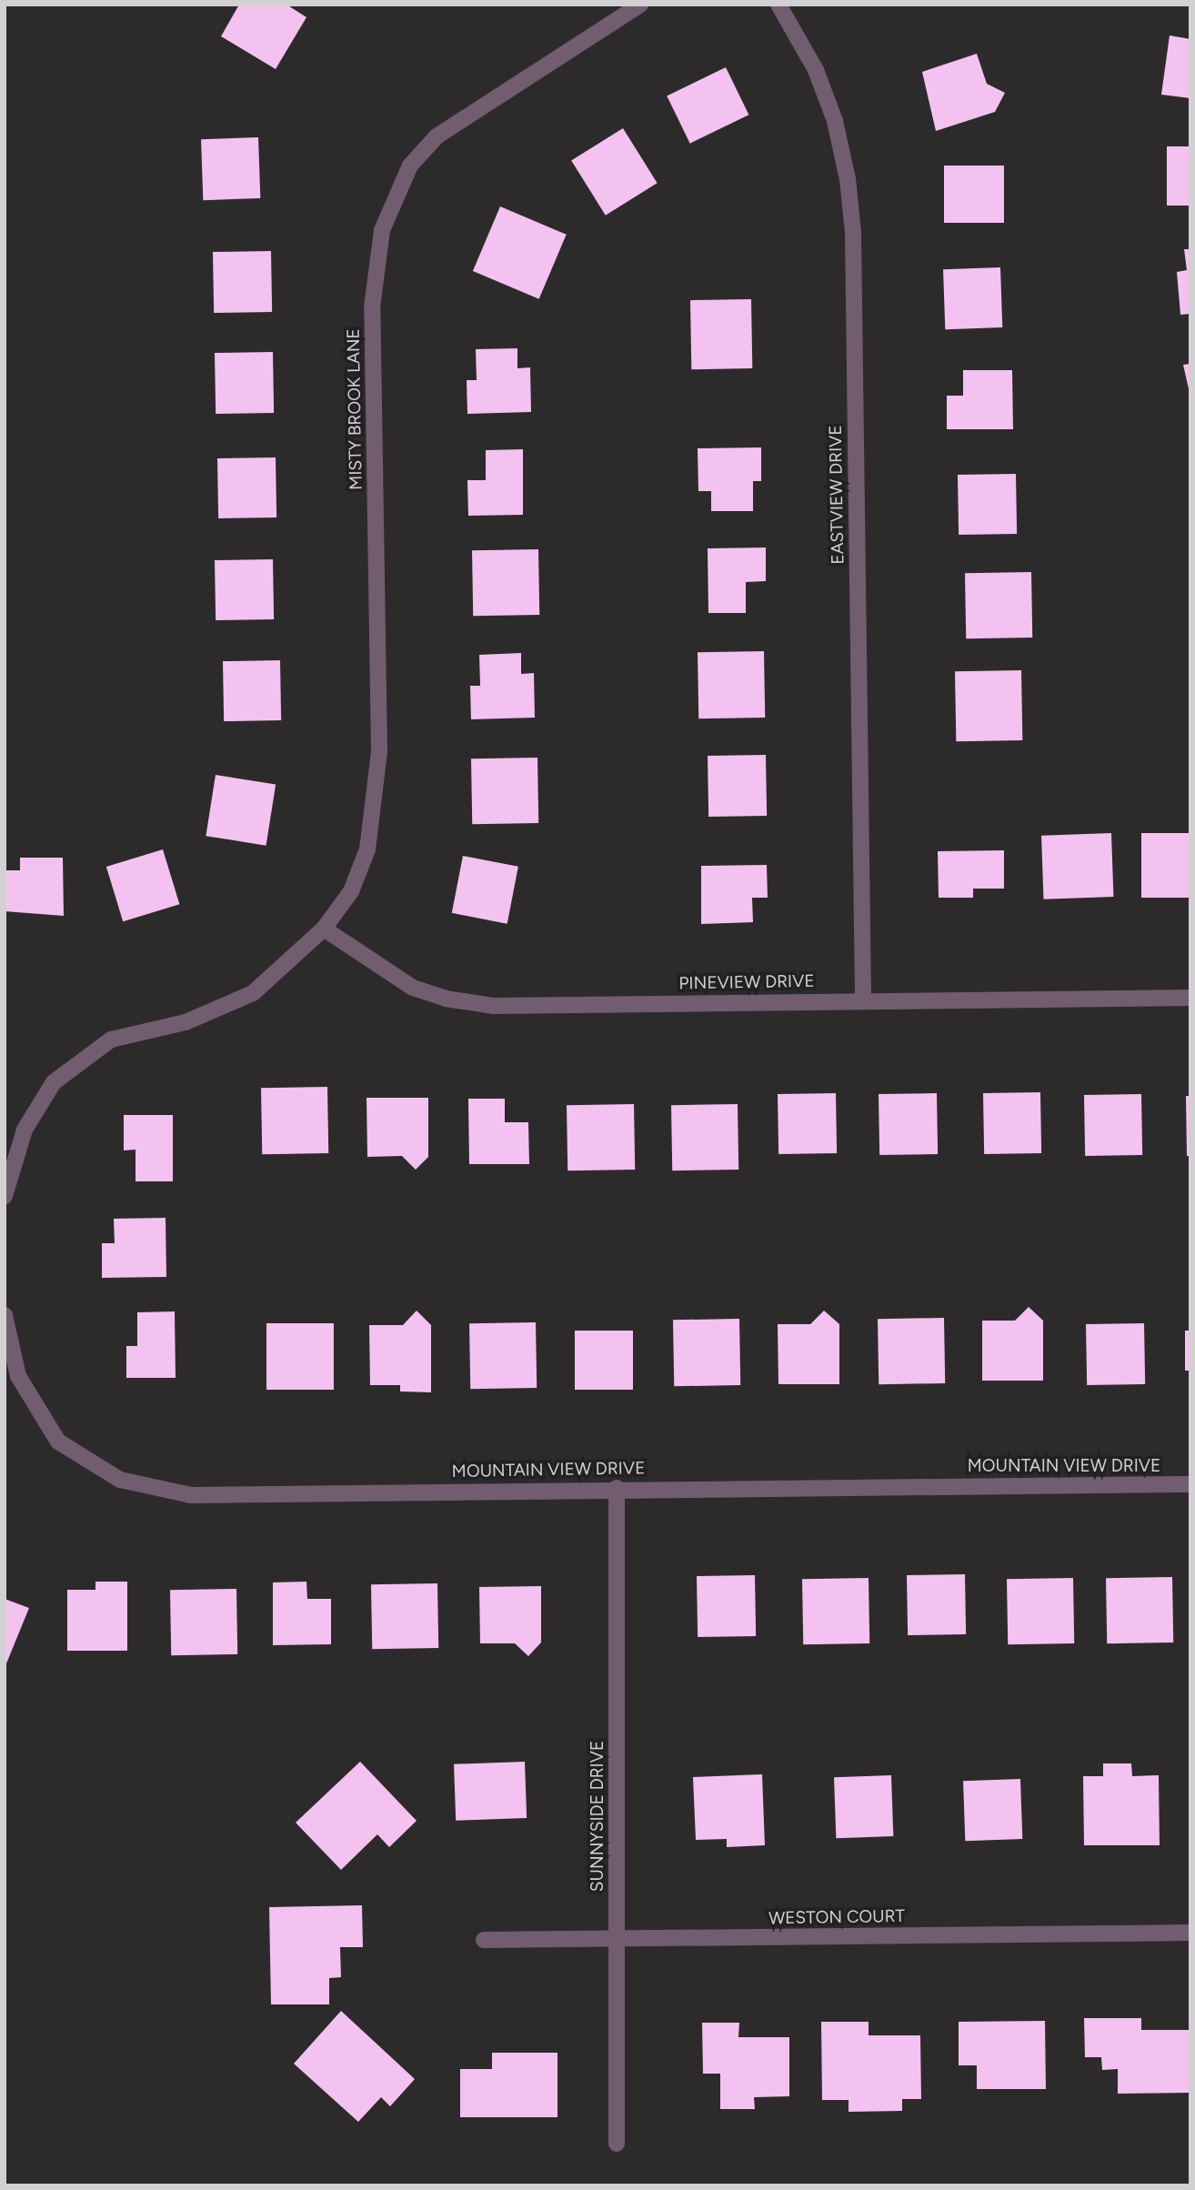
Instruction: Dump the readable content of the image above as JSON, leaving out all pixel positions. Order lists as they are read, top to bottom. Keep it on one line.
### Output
{"streets":{"street":["MISTY BROOK LANE","EASTVIEW DRIVE","PINEVIEW DRIVE","MOUNTAIN VIEW DRIVE","SUNNYSIDE DRIVE","WESTON COURT"]},"crossings":[["MISTY BROOK LANE","PINEVIEW DRIVE"],["EASTVIEW DRIVE","PINEVIEW DRIVE"],["MOUNTAIN VIEW DRIVE","SUNNYSIDE DRIVE"],["SUNNYSIDE DRIVE","WESTON COURT"]]}
